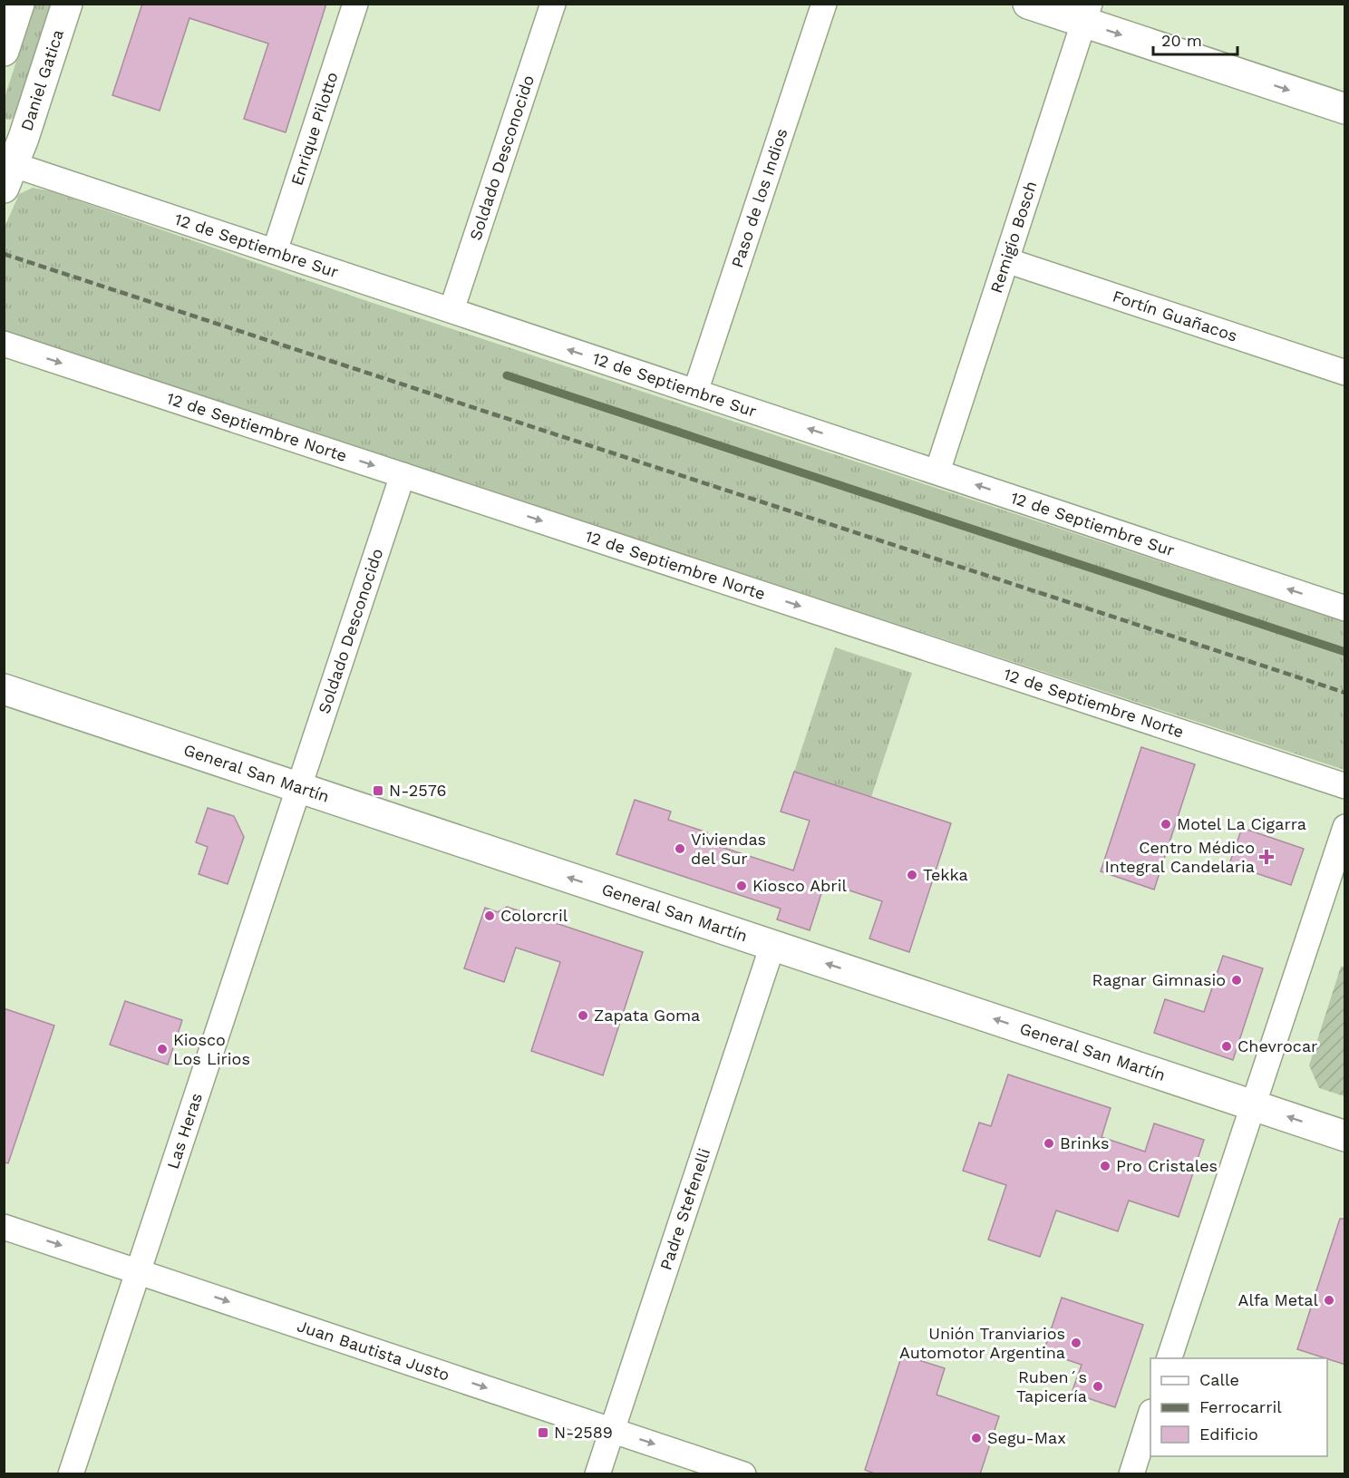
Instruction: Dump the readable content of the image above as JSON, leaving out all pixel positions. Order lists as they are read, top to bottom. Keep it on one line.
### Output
{"streets":{"main road":["Daniel Gatica","General San Martín"],"street":["Enrique Pilotto","Soldado Desconocido","Paso de los Indios","Remigio Bosch","12 de Septiembre Sur","Fortín Guañacos","12 de Septiembre Norte","Las Heras","Padre Stefenelli","Juan Bautista Justo"]},"crossings":[["Daniel Gatica","12 de Septiembre Sur"],["Enrique Pilotto","12 de Septiembre Sur"],["Soldado Desconocido","12 de Septiembre Sur"],["Soldado Desconocido","12 de Septiembre Norte"],["Soldado Desconocido","General San Martín"],["Soldado Desconocido","Las Heras"],["Paso de los Indios","12 de Septiembre Sur"],["Remigio Bosch","12 de Septiembre Sur"],["Remigio Bosch","Fortín Guañacos"],["General San Martín","Las Heras"],["General San Martín","Padre Stefenelli"],["Las Heras","Juan Bautista Justo"],["Padre Stefenelli","Juan Bautista Justo"]],"one_way":["12 de Septiembre Sur","12 de Septiembre Norte","General San Martín","Juan Bautista Justo"],"places":{"transit":["N-2576","N-2589"],"other":["Motel La Cigarra","Viviendas del Sur","Tekka","Kiosco Abril","Colorcril","Ragnar Gimnasio","Zapata Goma","Chevrocar","Kiosco Los Lirios","Brinks","Pro Cristales","Alfa Metal","Unión Tranviarios Automotor Argentina","Ruben´s Tapicería","Segu-Max"],"health":["Centro Médico Integral Candelaria"]},"legend":["Calle","Ferrocarril","Edificio"],"scale_bar":"20 m"}
